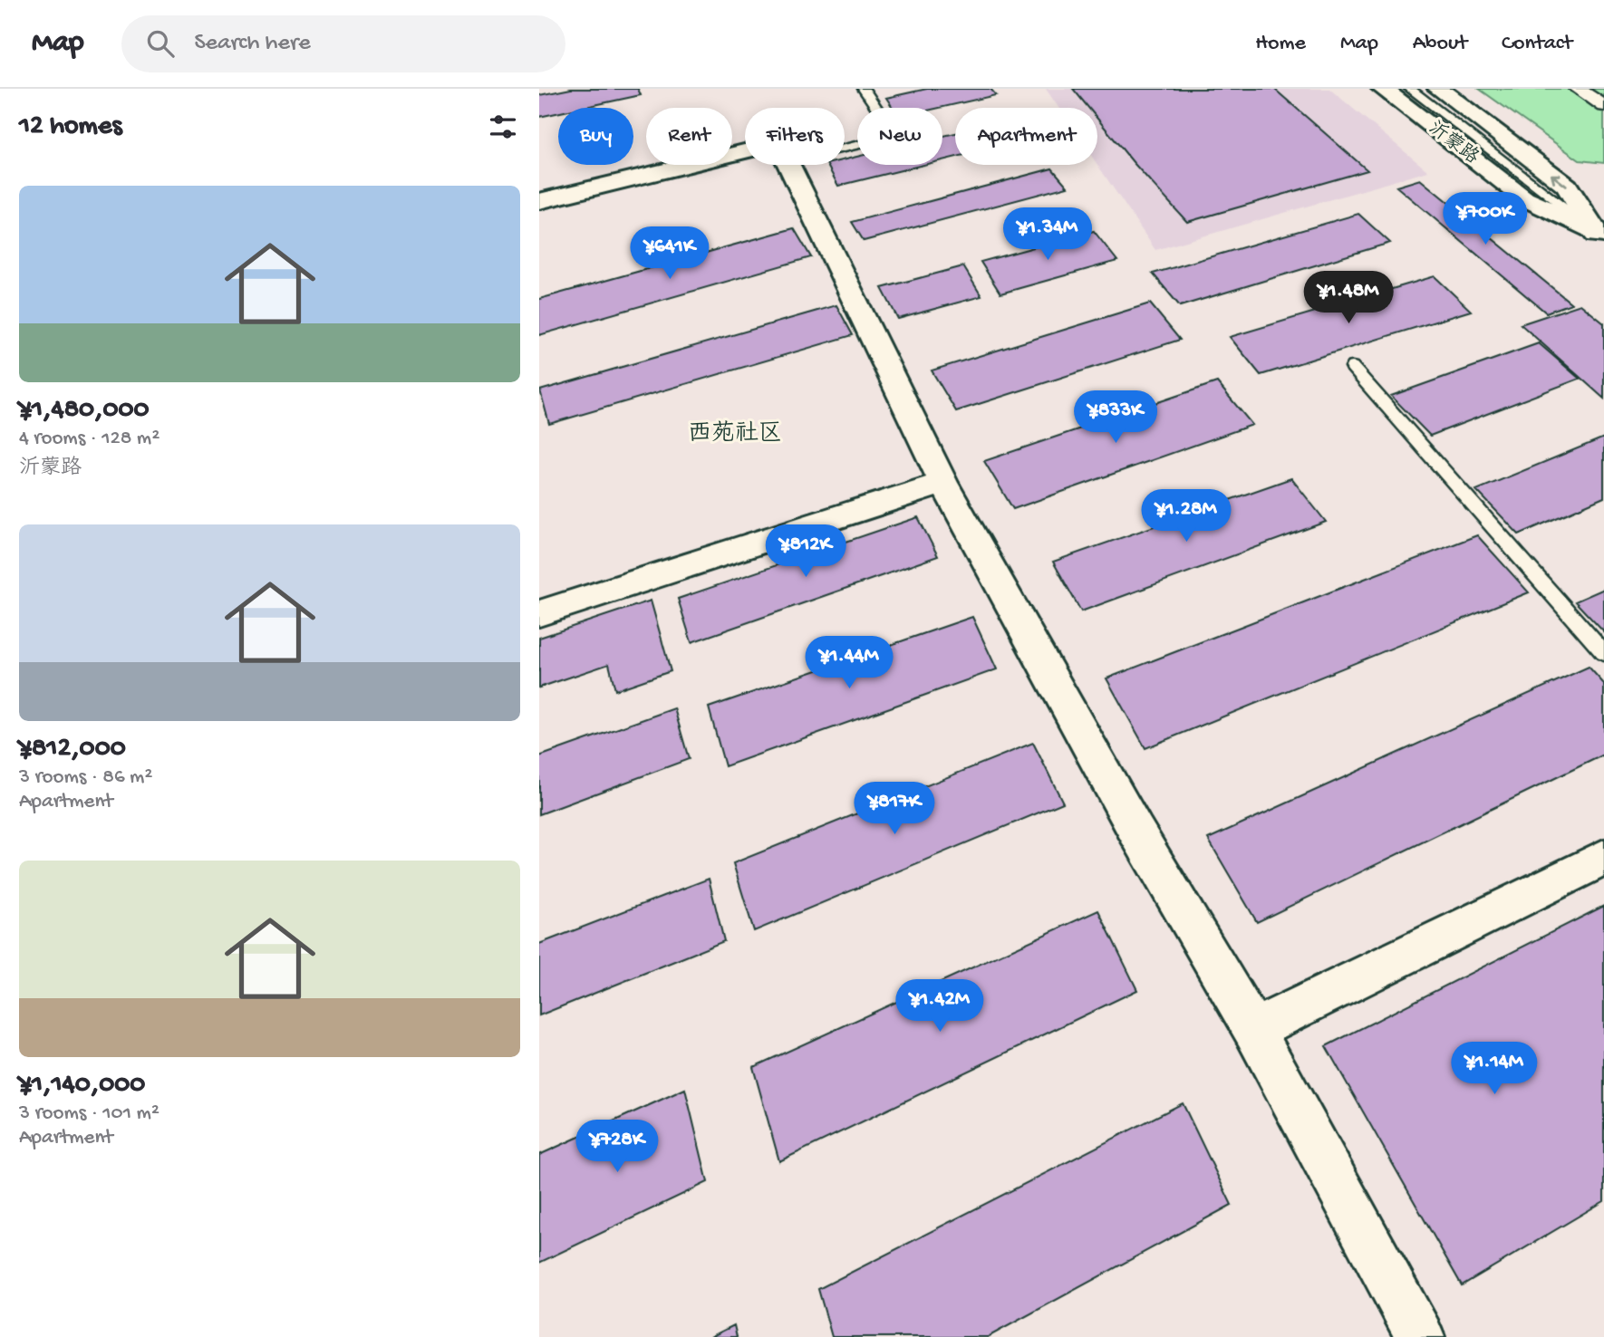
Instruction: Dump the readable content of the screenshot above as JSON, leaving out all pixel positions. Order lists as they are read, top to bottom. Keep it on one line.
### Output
{"streets":{"street":["沂蒙路"]},"districts":["西苑社区"],"page":{"header":"Map","search":"Search here","nav":["Home","Map","About","Contact"],"heading":"12 homes","chip":["Buy","Rent","Filters","New","Apartment"],"list":[{"name":"¥1,480,000","note":"4 rooms · 128 m² · 沂蒙路"},{"name":"¥812,000","note":"3 rooms · 86 m² · Apartment"},{"name":"¥1,140,000","note":"3 rooms · 101 m² · Apartment"}],"price":["¥700K","¥1.34M","¥641K","¥1.48M","¥833K","¥1.28M","¥812K","¥1.44M","¥817K","¥1.42M","¥1.14M","¥728K"]}}
